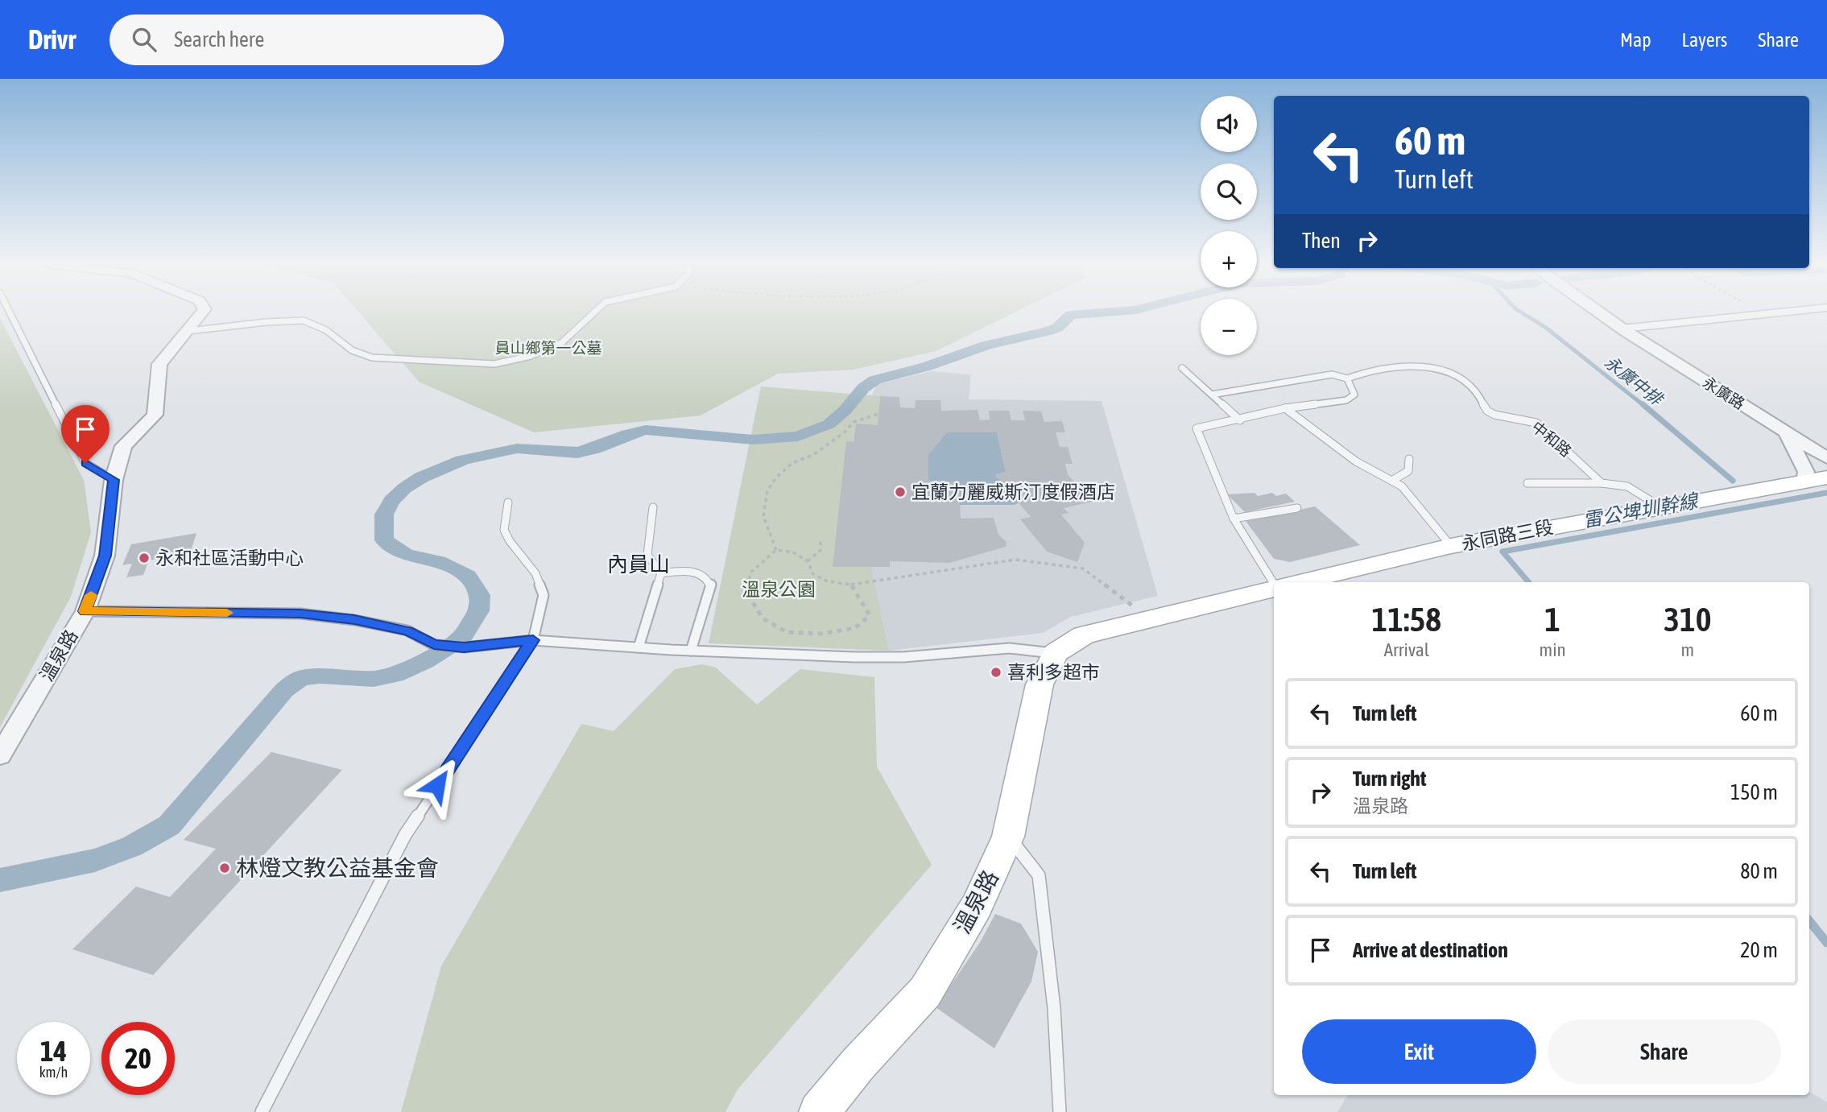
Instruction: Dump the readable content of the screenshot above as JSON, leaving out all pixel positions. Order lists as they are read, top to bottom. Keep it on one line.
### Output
{"streets":{"main road":["永同路三段","溫泉路"],"street":["永廣路"],"lane":["中和路"]},"districts":["內員山"],"water":["永廣中排","雷公埤圳幹線"],"parks":["員山鄉第一公墓","溫泉公園"],"places":["宜蘭力麗威斯汀度假酒店","永和社區活動中心","喜利多超市","林燈文教公益基金會"],"page":{"header":"Drivr","search":"Search here","nav":["Map","Layers","Share"],"map_buttons":["+","−"],"turn":["60 m","Turn left"],"then":"Then","eta":["11:58","Arrival","1","min","310","m"],"list":[{"name":"Turn left","value":"60 m"},{"name":"Turn right","note":"溫泉路","value":"150 m"},{"name":"Turn left","value":"80 m"},{"name":"Arrive at destination","value":"20 m"}],"buttons":["Exit","Share"],"speed":"14 km/h","limit":"20"}}
